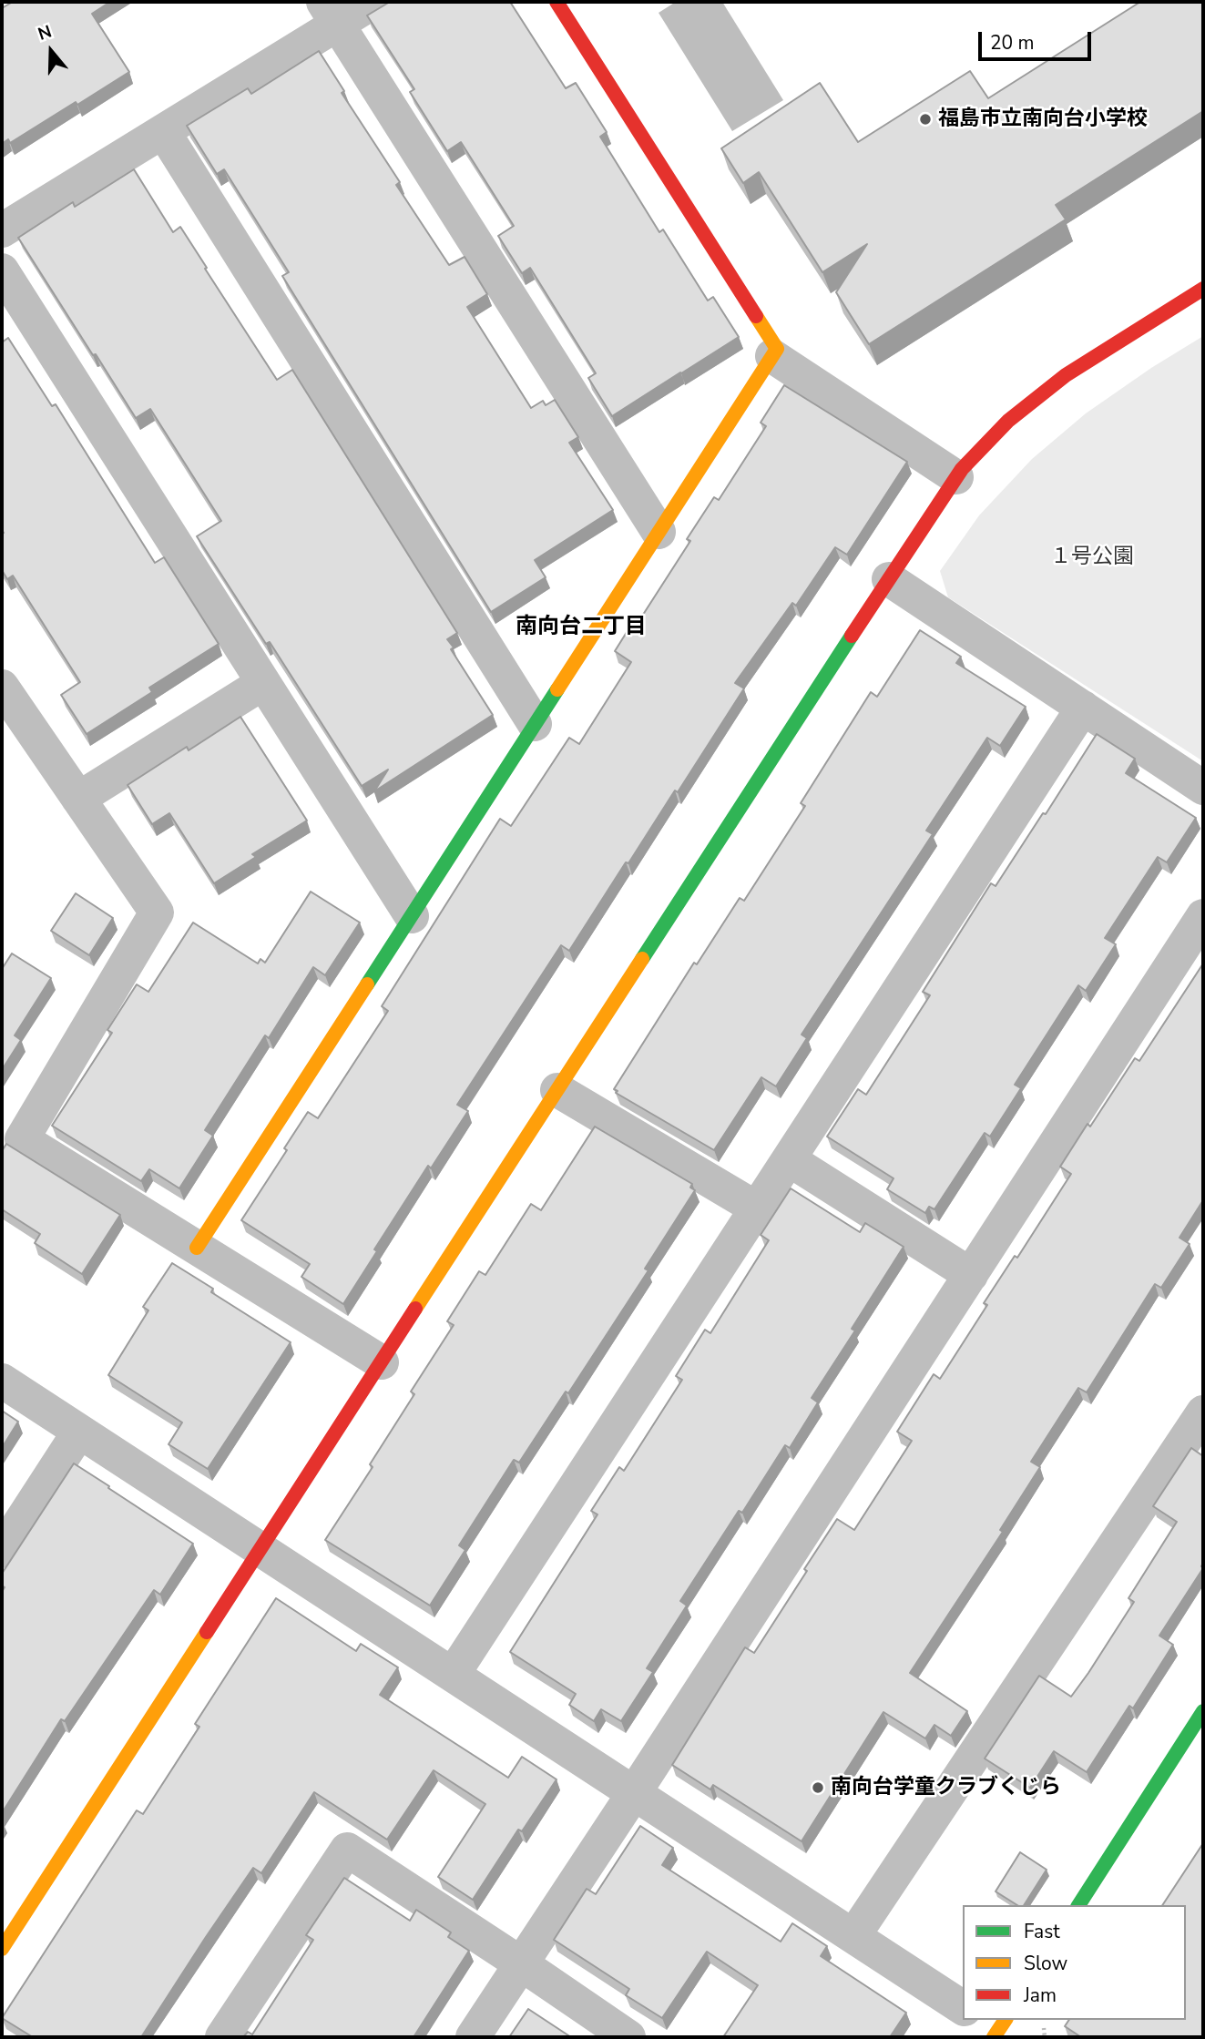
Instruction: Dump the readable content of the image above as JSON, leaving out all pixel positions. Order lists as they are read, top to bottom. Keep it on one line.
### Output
{"districts":["南向台二丁目"],"parks":["１号公園"],"places":["福島市立南向台小学校","南向台学童クラブくじら"],"legend":["Fast","Slow","Jam"],"scale_bar":"20 m","north":"top"}
